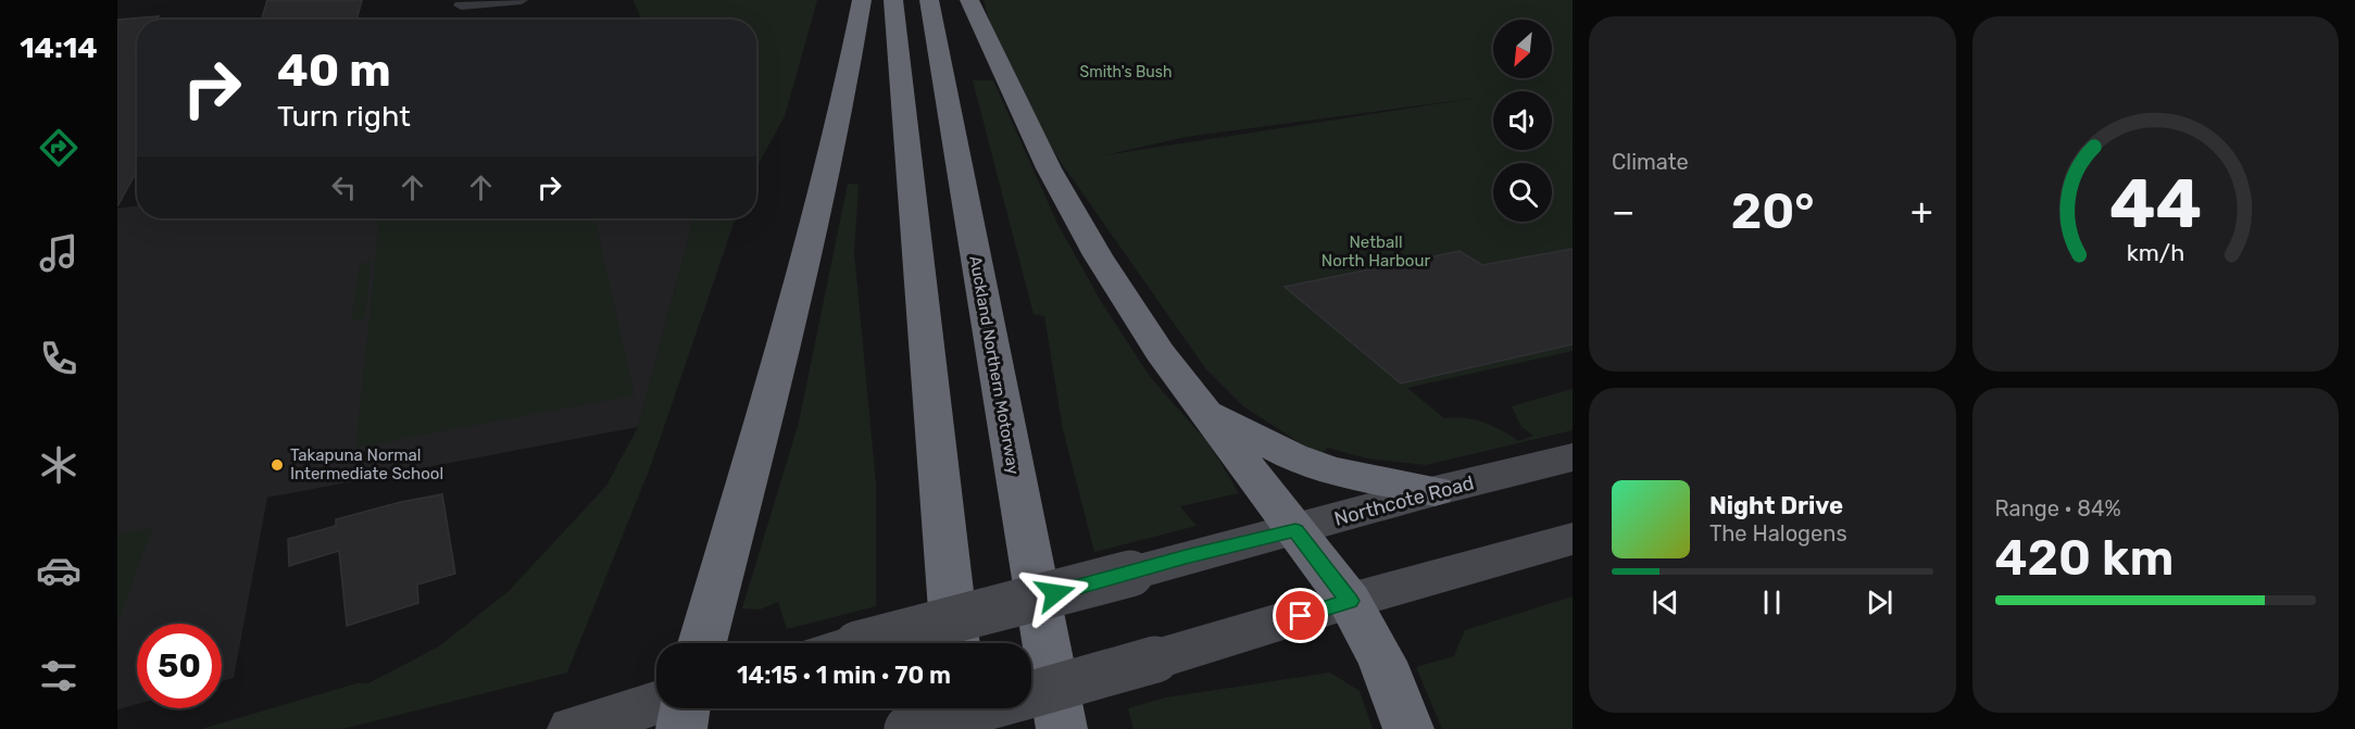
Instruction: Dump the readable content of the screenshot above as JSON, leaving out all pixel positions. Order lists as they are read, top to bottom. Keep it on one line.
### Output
{"streets":{"highway":["Auckland Northern Motorway"],"main road":["Northcote Road"]},"parks":["Smith's Bush","Netball North Harbour"],"places":["Takapuna Normal Intermediate School"],"north":"bottom left","page":{"tabs":"14:14","tile":["Climate",["Range · 84%","420 km"]],"turn":["40 m","Turn right"],"heat":["−","20°","+"],"song":["Night Drive","The Halogens"],"limit":"50","trip":"14:15 · 1 min · 70 m","gauge":["44","km/h"]}}
